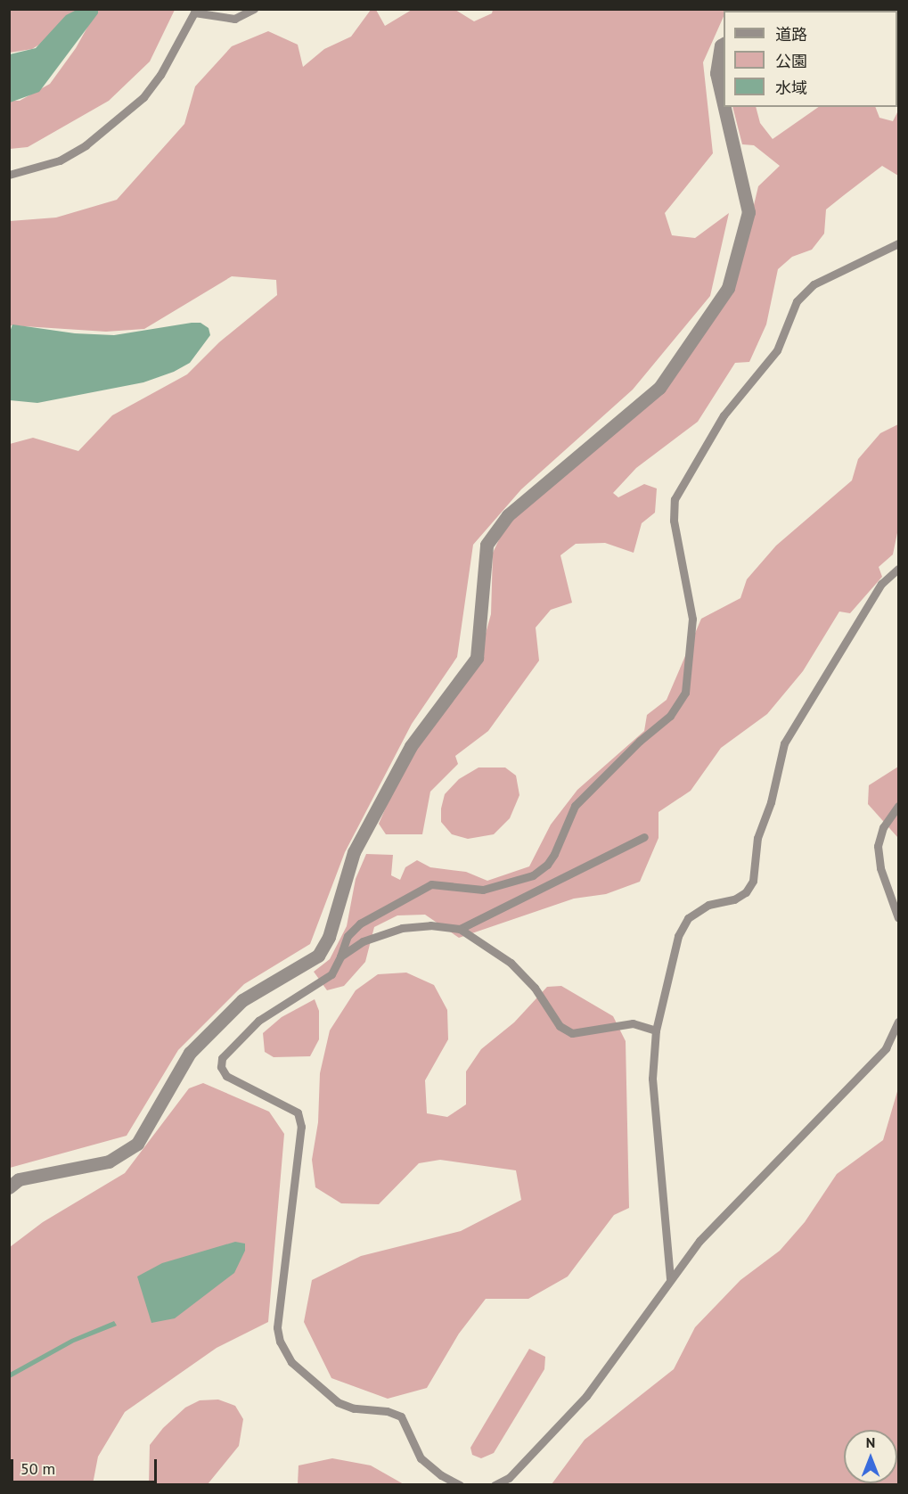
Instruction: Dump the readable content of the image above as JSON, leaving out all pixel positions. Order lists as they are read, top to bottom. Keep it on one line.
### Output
{"legend":["道路","公園","水域"],"scale_bar":"50 m","north":"top"}
